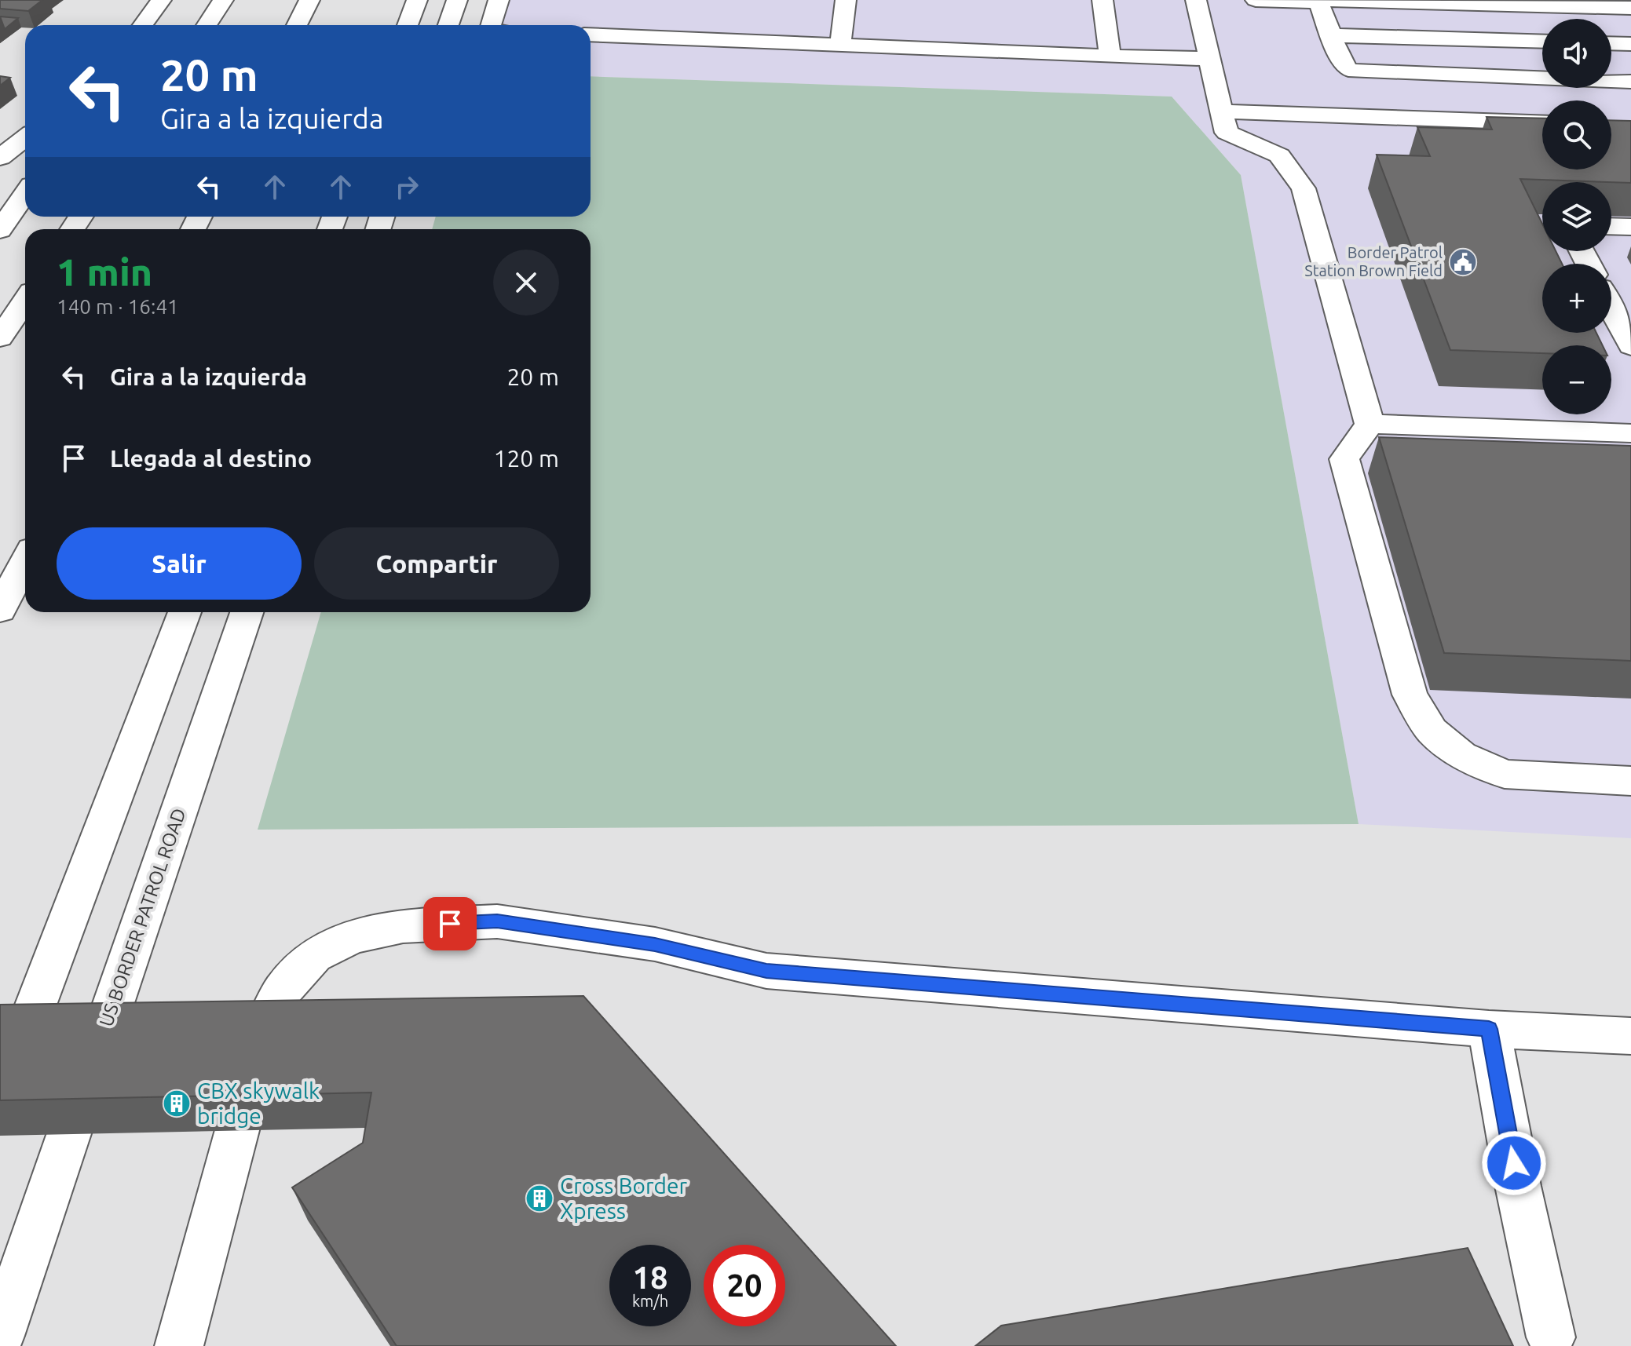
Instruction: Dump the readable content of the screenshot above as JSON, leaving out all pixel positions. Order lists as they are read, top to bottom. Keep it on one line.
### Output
{"streets":{"main road":["US BORDER PATROL ROAD"]},"places":{"public building":["Border Patrol Station Brown Field"],"building":["CBX skywalk bridge","Cross Border Xpress"]},"page":{"map_buttons":["+","−"],"turn":["20 m","Gira a la izquierda"],"heading":["1 min","140 m · 16:41"],"list":[{"name":"Gira a la izquierda","value":"20 m"},{"name":"Llegada al destino","value":"120 m"}],"buttons":["Salir","Compartir"],"speed":"18 km/h","limit":"20"}}
